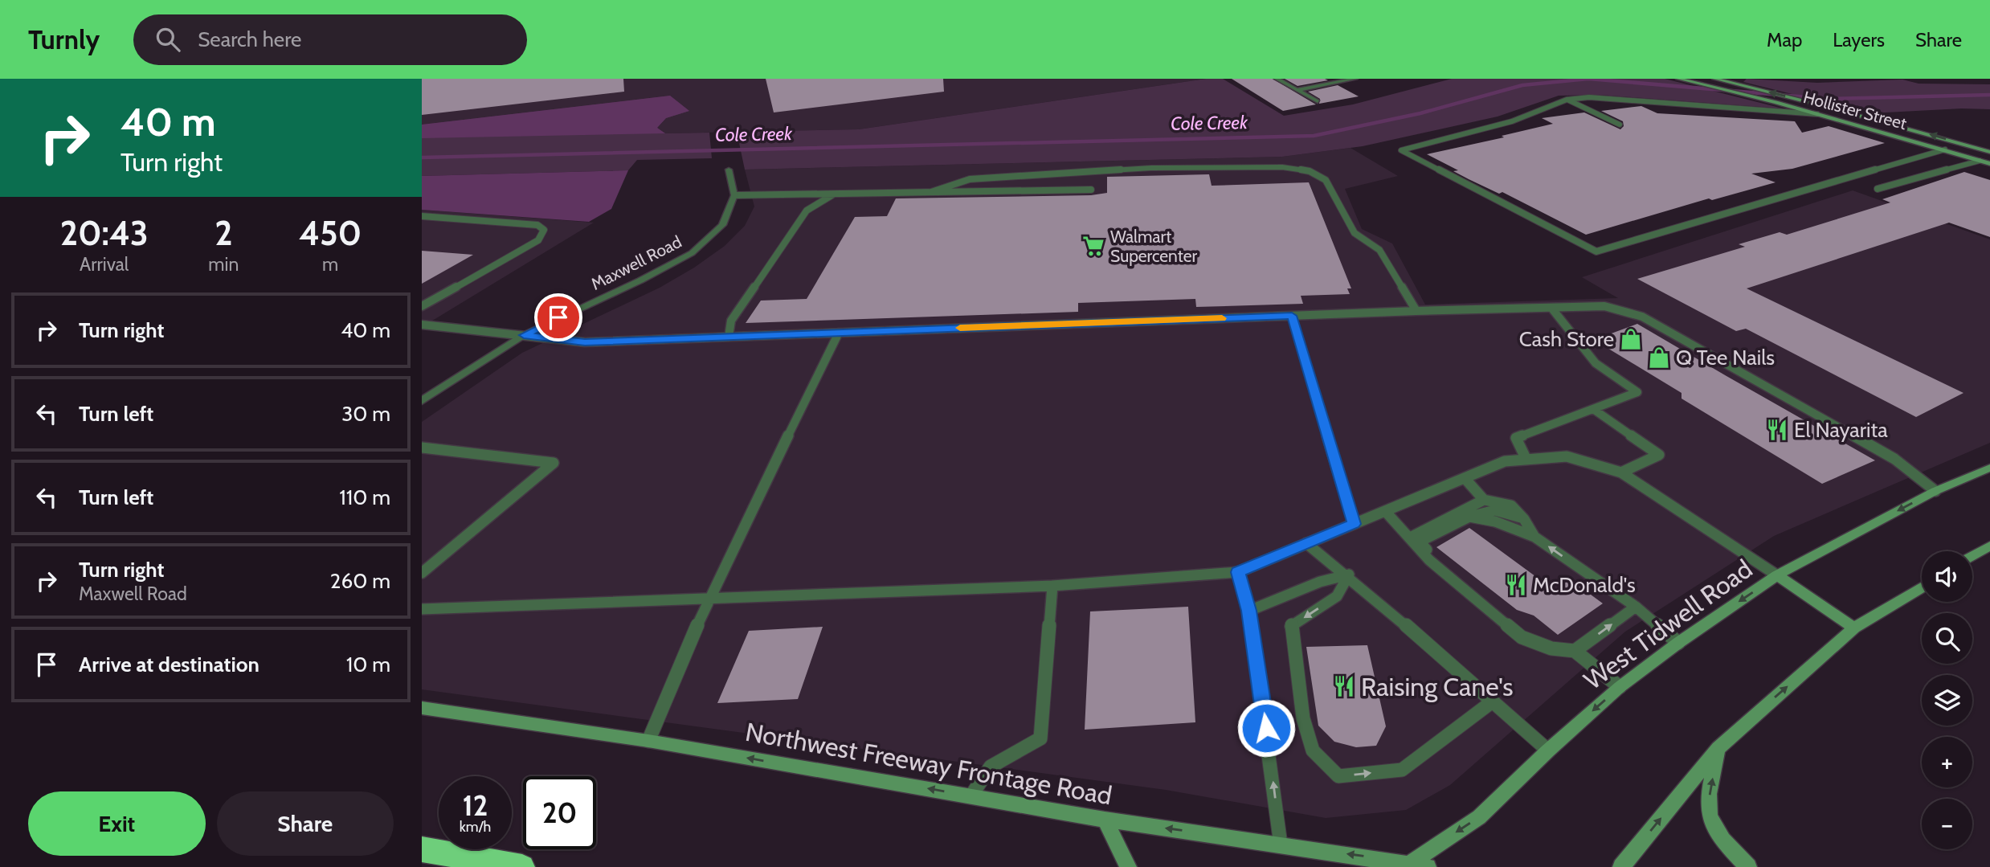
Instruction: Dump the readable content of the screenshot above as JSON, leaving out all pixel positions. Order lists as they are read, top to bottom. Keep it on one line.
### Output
{"streets":{"main road":["Hollister Street","West Tidwell Road","Northwest Freeway Frontage Road"],"street":["Maxwell Road"]},"crossings":[["West Tidwell Road","Northwest Freeway Frontage Road"]],"one_way":["Northwest Freeway Frontage Road"],"water":["Cole Creek"],"places":{"supermarket":["Walmart Supercenter"],"shop":["Cash Store","Q Tee Nails"],"restaurant":["El Nayarita","McDonald's","Raising Cane's"]},"page":{"header":"Turnly","search":"Search here","nav":["Map","Layers","Share"],"turn":["40 m","Turn right"],"eta":["20:43","Arrival","2","min","450","m"],"list":[{"name":"Turn right","value":"40 m"},{"name":"Turn left","value":"30 m"},{"name":"Turn left","value":"110 m"},{"name":"Turn right","note":"Maxwell Road","value":"260 m"},{"name":"Arrive at destination","value":"10 m"}],"map_buttons":["+","−"],"speed":"12 km/h","limit":"20","buttons":["Exit","Share"]}}
